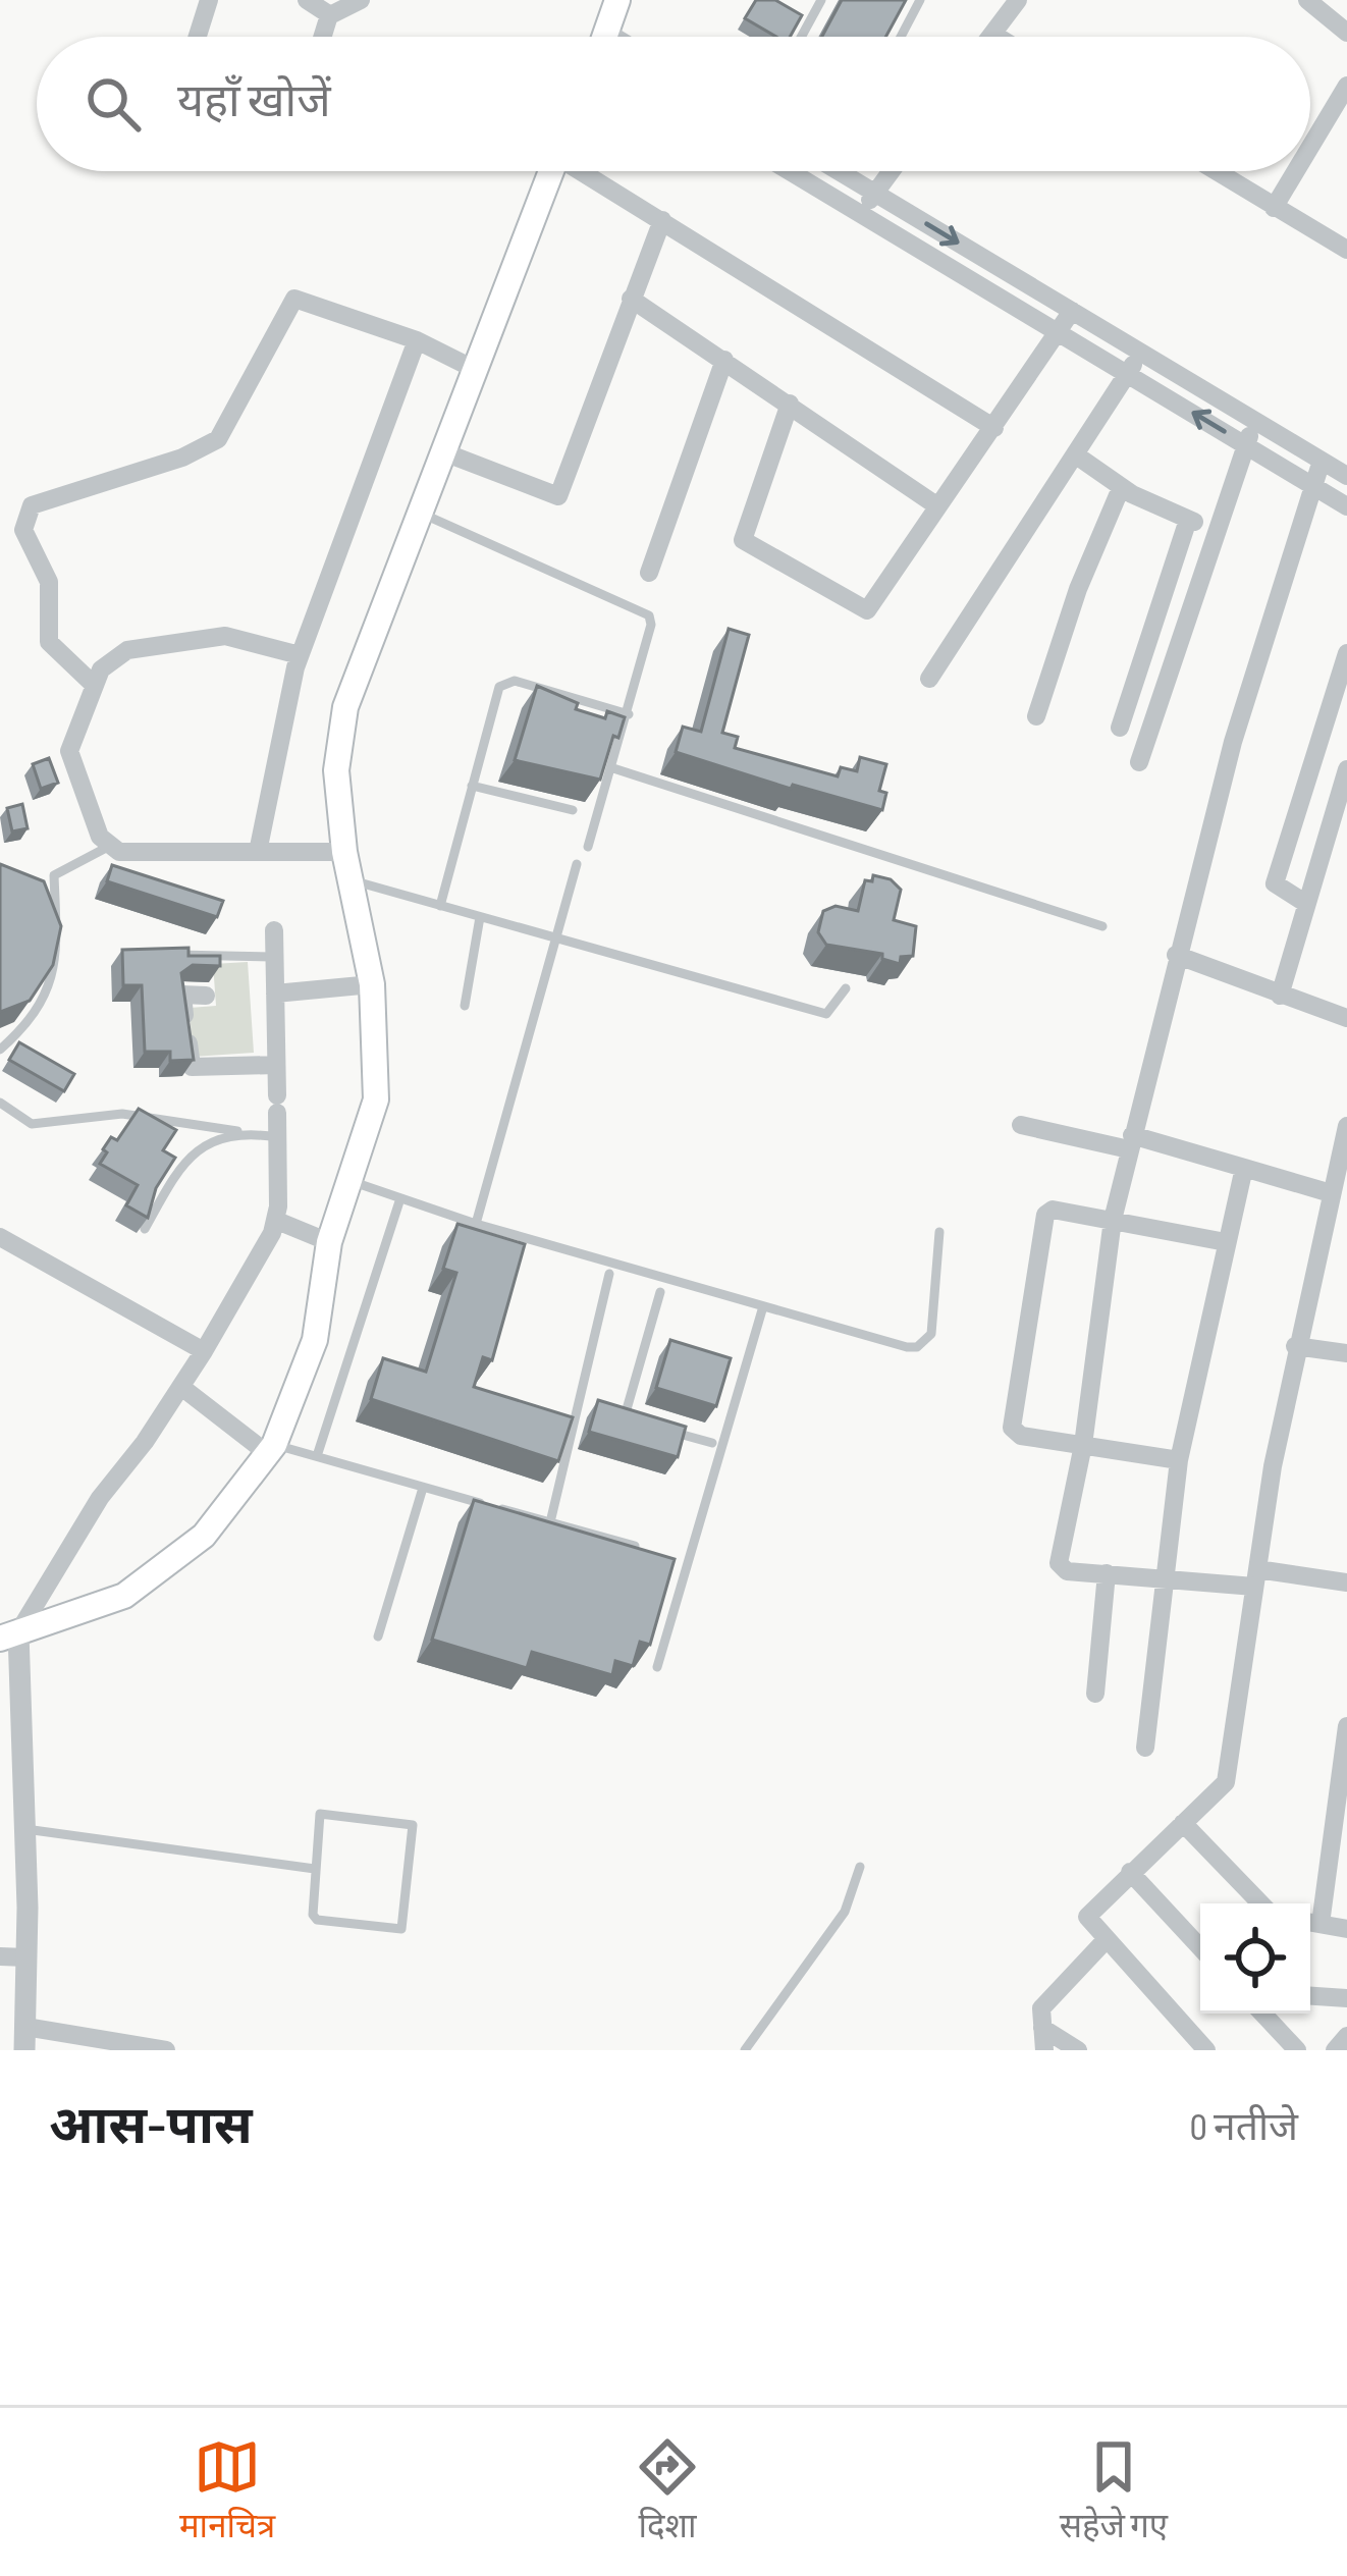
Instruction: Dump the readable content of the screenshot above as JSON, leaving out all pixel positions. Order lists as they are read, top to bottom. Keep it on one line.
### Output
{"page":{"search":"यहाँ खोजें","heading":["आस-पास","0 नतीजे"],"nav":["मानचित्र","दिशा","सहेजे गए"]}}
